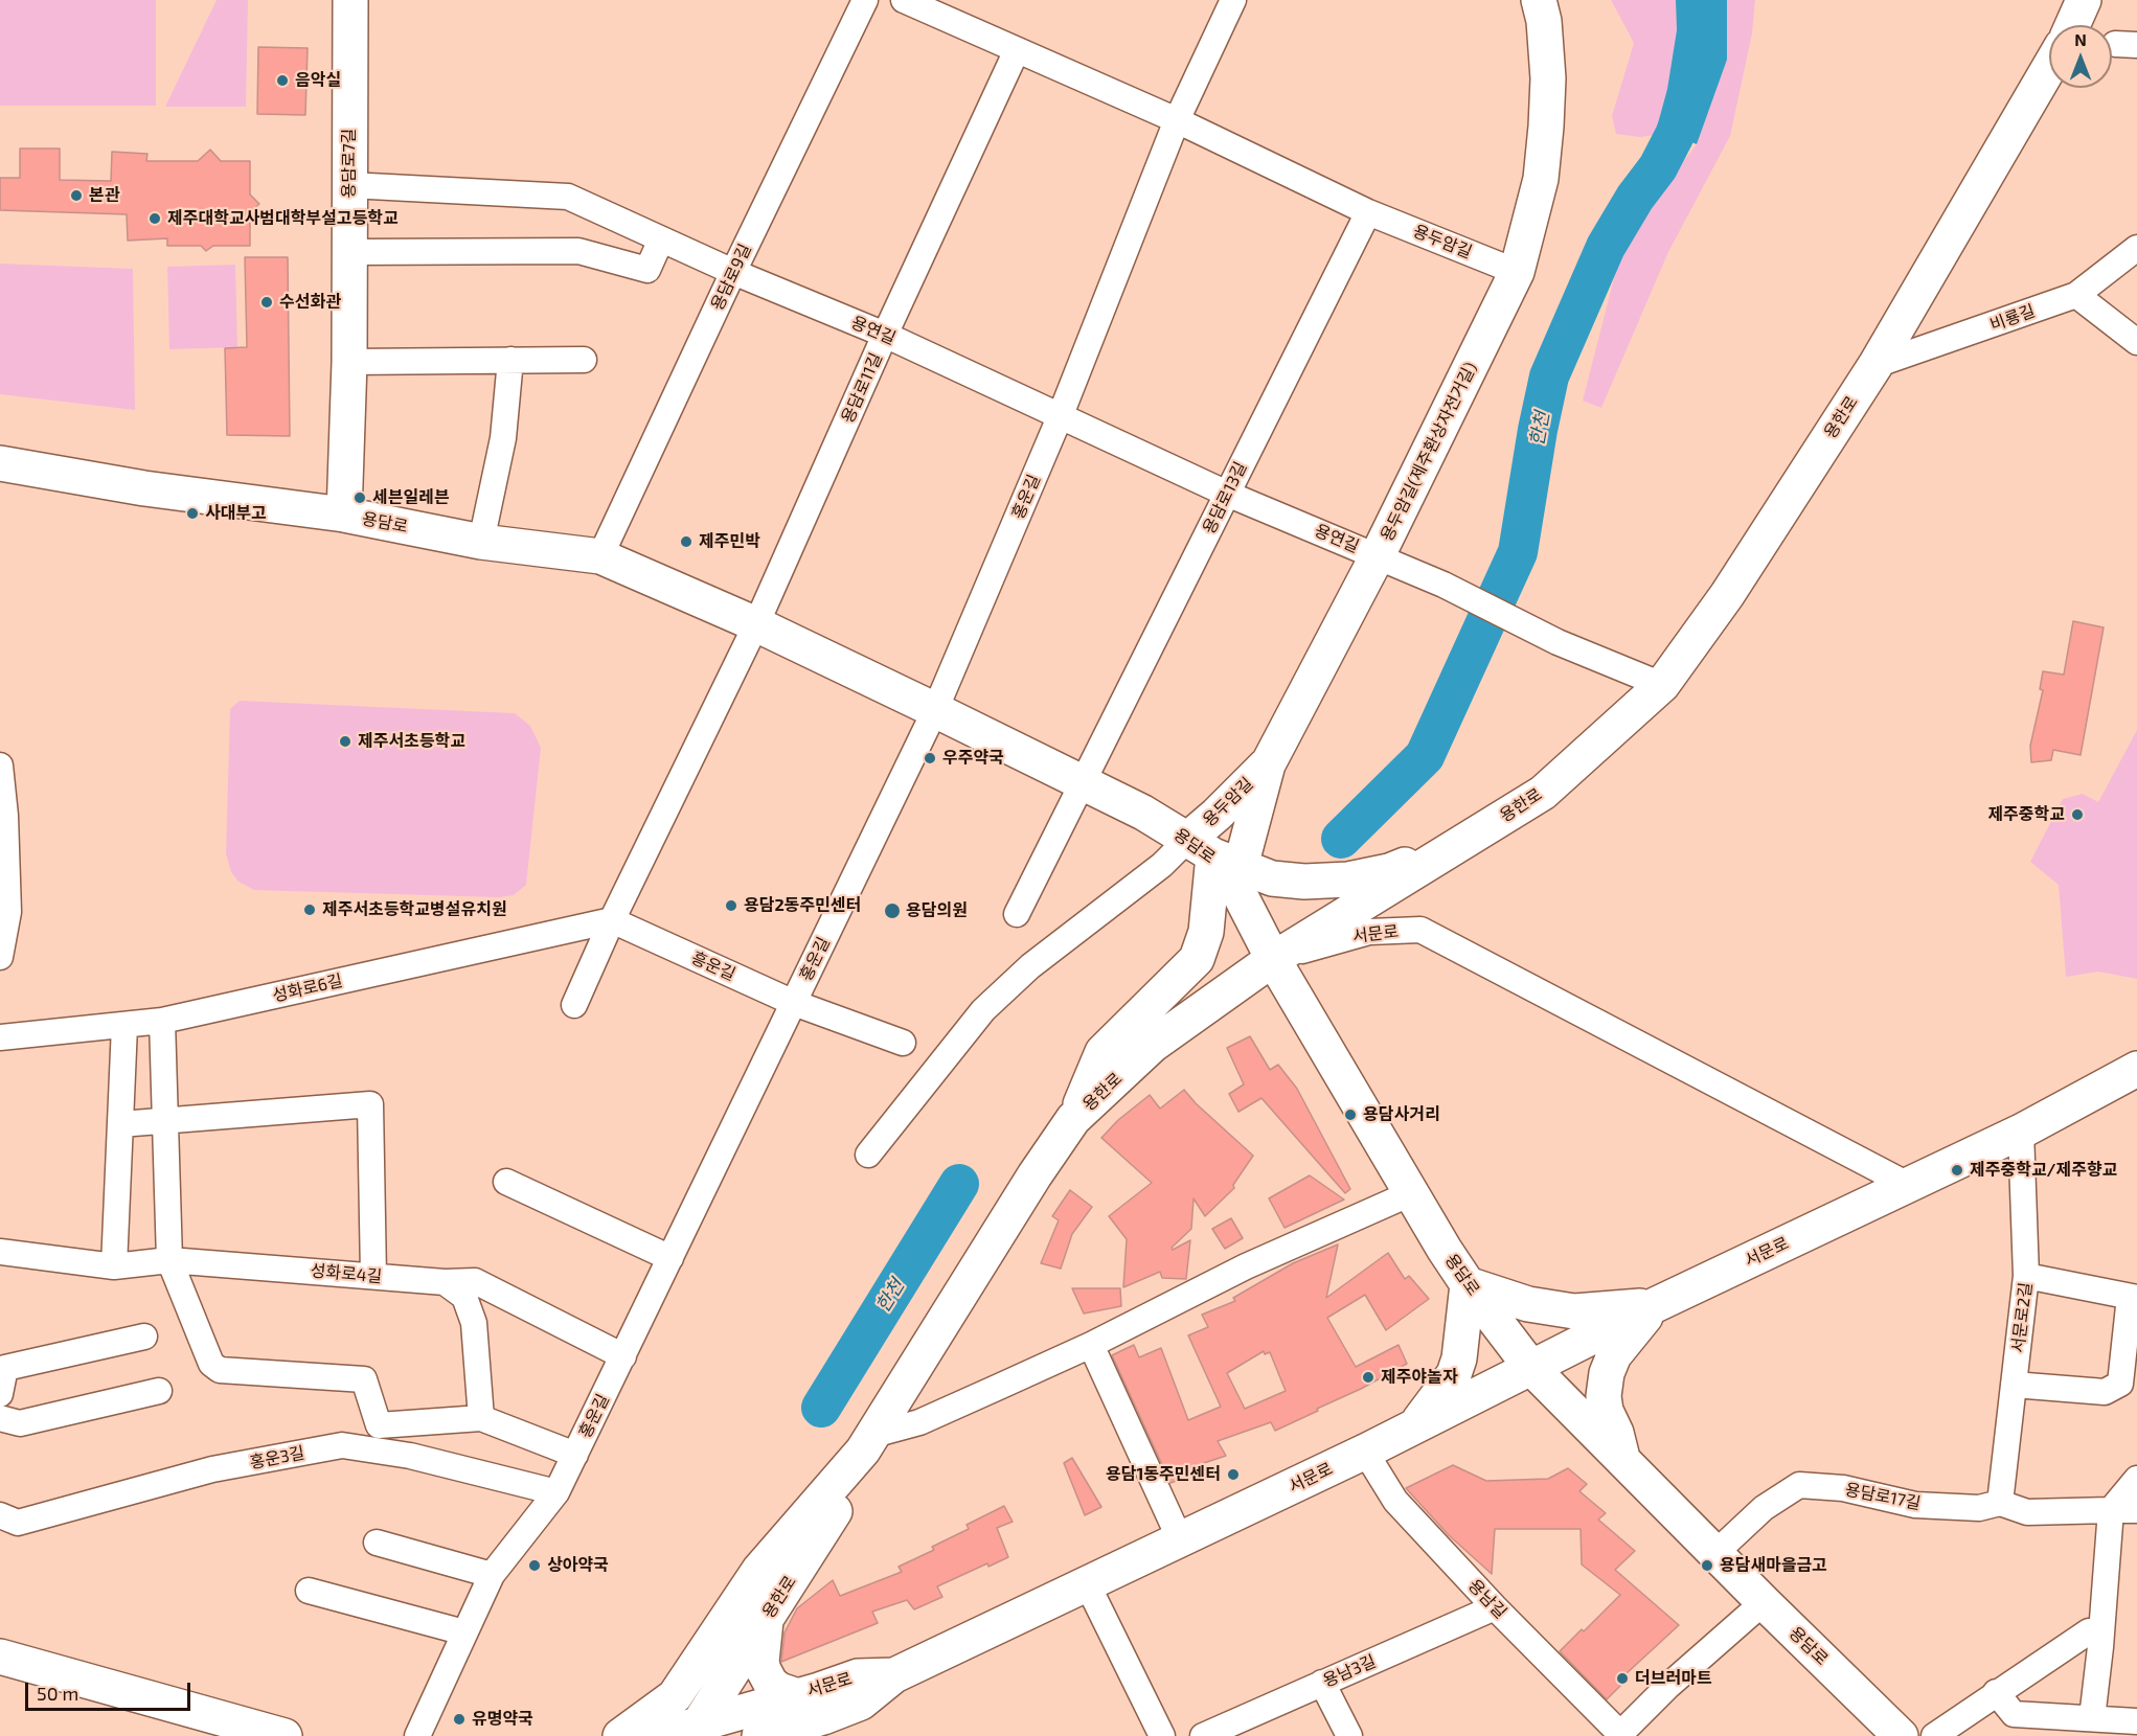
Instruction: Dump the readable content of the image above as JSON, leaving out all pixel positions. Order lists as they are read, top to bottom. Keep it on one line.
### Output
{"streets":{"main road":["용담로7길","용두암길","용한로","용두암길(제주환상자전거길)","용담로","서문로"],"street":["용담로9길","비룡길","용연길","용담로11길","홍운길","용담로13길","흥운길","성화로6길","성화로4길","서문로2길","홍운3길","용담로17길","용남길","용남3길"]},"crossings":[["용담로7길","용연길"],["용담로7길","용담로"],["용두암길","용두암길(제주환상자전거길)"],["용두암길","용담로13길"],["용두암길","용담로"],["용담로9길","용연길"],["용담로9길","용담로"],["비룡길","용한로"],["용연길","용담로11길"],["용연길","용한로"],["용연길","용두암길(제주환상자전거길)"],["용연길","홍운길"],["용연길","용담로13길"],["용담로11길","용담로"],["용한로","용두암길(제주환상자전거길)"],["용한로","용담로"],["용한로","서문로"],["용두암길(제주환상자전거길)","용담로"],["홍운길","용담로"],["홍운길","흥운길"],["홍운길","성화로4길"],["홍운길","홍운3길"],["용담로13길","용담로"],["용담로","서문로"],["용담로","용담로17길"],["서문로","서문로2길"],["서문로","용남길"],["흥운길","성화로6길"],["서문로2길","용담로17길"],["용남길","용남3길"]],"water":["한천"],"places":["음악실","본관","제주대학교사범대학부설고등학교","수선화관","세븐일레븐","사대부고","제주민박","제주서초등학교","우주약국","제주중학교","용담2동주민센터","제주서초등학교병설유치원","용담의원","용담사거리","제주중학교/제주향교","제주야놀자","용담1동주민센터","상아약국","용담새마을금고","더브러마트","유명약국"],"scale_bar":"50 m","north":"top"}
